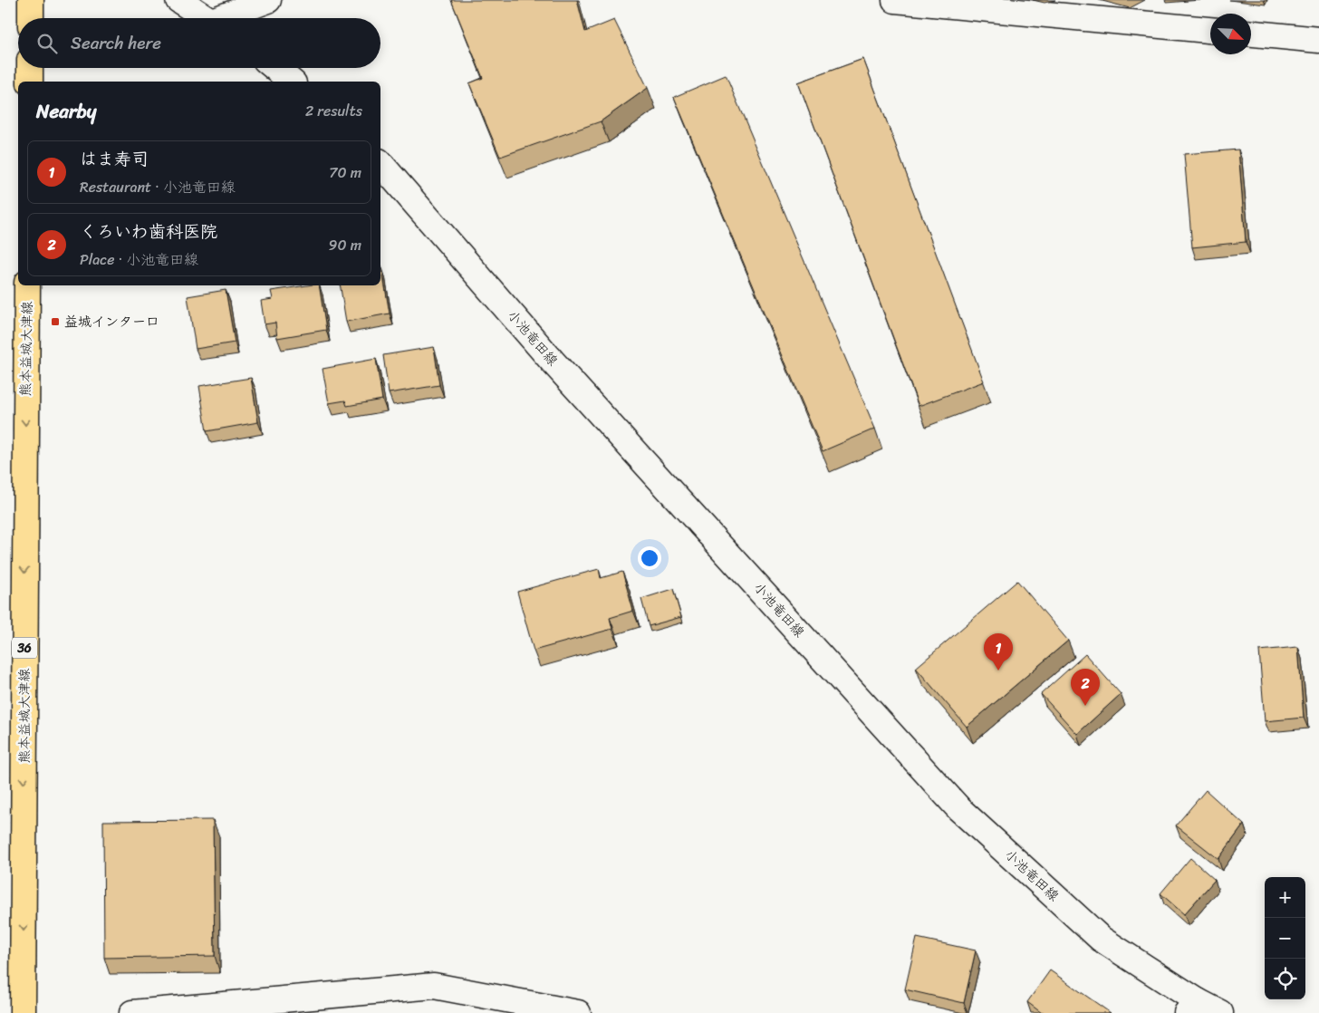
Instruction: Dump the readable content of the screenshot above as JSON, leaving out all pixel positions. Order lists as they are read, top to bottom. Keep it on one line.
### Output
{"streets":{"main road":["小池竜田線","熊本益城大津線","36"]},"one_way":["熊本益城大津線"],"places":{"transit":["益城インター口"]},"north":"bottom right","page":{"search":"Search here","heading":["Nearby","2 results"],"list":[{"mark":"1","name":"はま寿司","note":"Restaurant · 小池竜田線","value":"70 m"},{"mark":"2","name":"くろいわ歯科医院","note":"Place · 小池竜田線","value":"90 m"}],"pins":["1","2"],"map_buttons":["+","−"]}}
